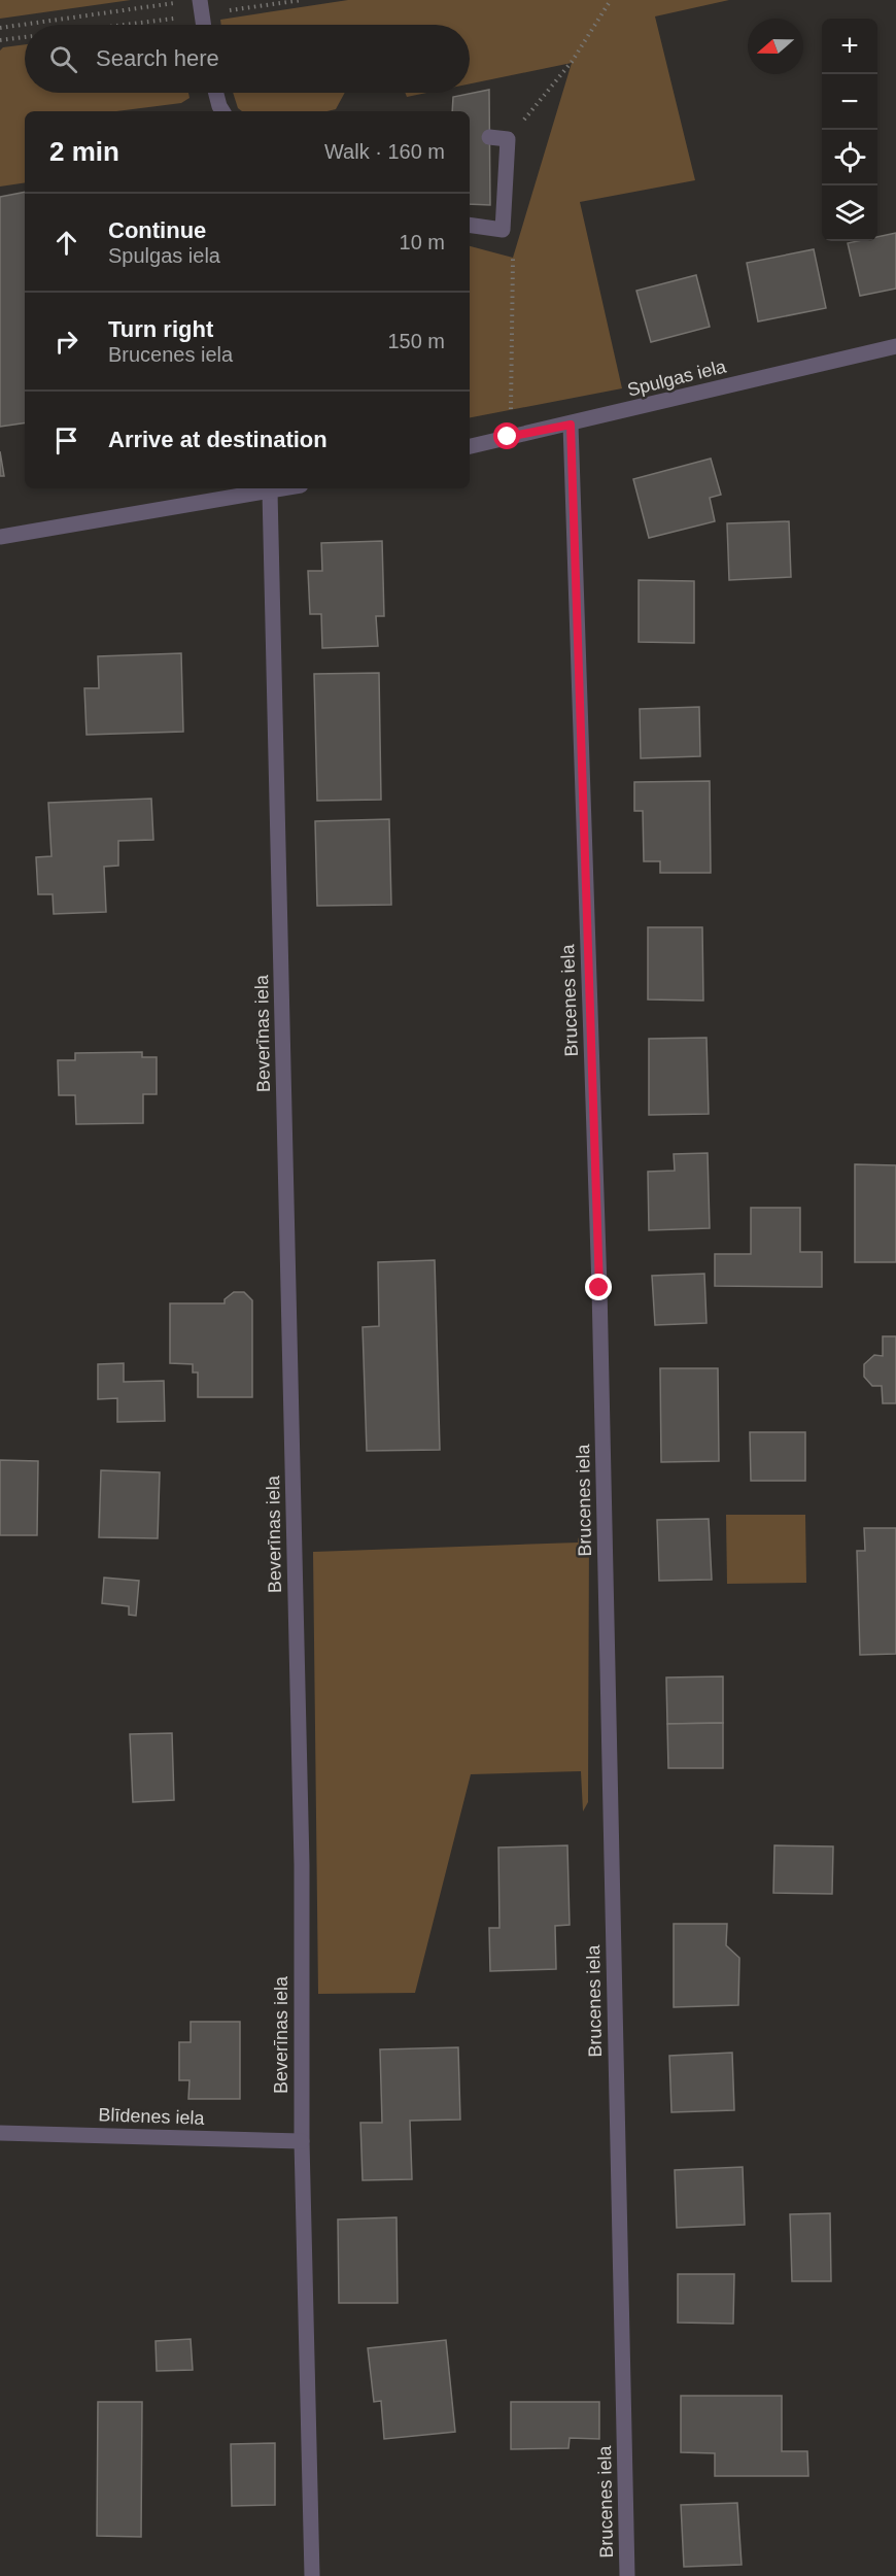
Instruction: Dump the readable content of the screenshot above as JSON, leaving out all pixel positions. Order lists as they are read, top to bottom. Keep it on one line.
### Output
{"streets":{"street":["Spulgas iela","Brucenes iela","Beverīnas iela","Blīdenes iela"]},"crossings":[["Spulgas iela","Brucenes iela"],["Beverīnas iela","Blīdenes iela"]],"north":"left","page":{"map_buttons":["+","−"],"search":"Search here","heading":["2 min","Walk · 160 m"],"list":[["Continue","Spulgas iela","10 m"],["Turn right","Brucenes iela","150 m"],"Arrive at destination"]}}
